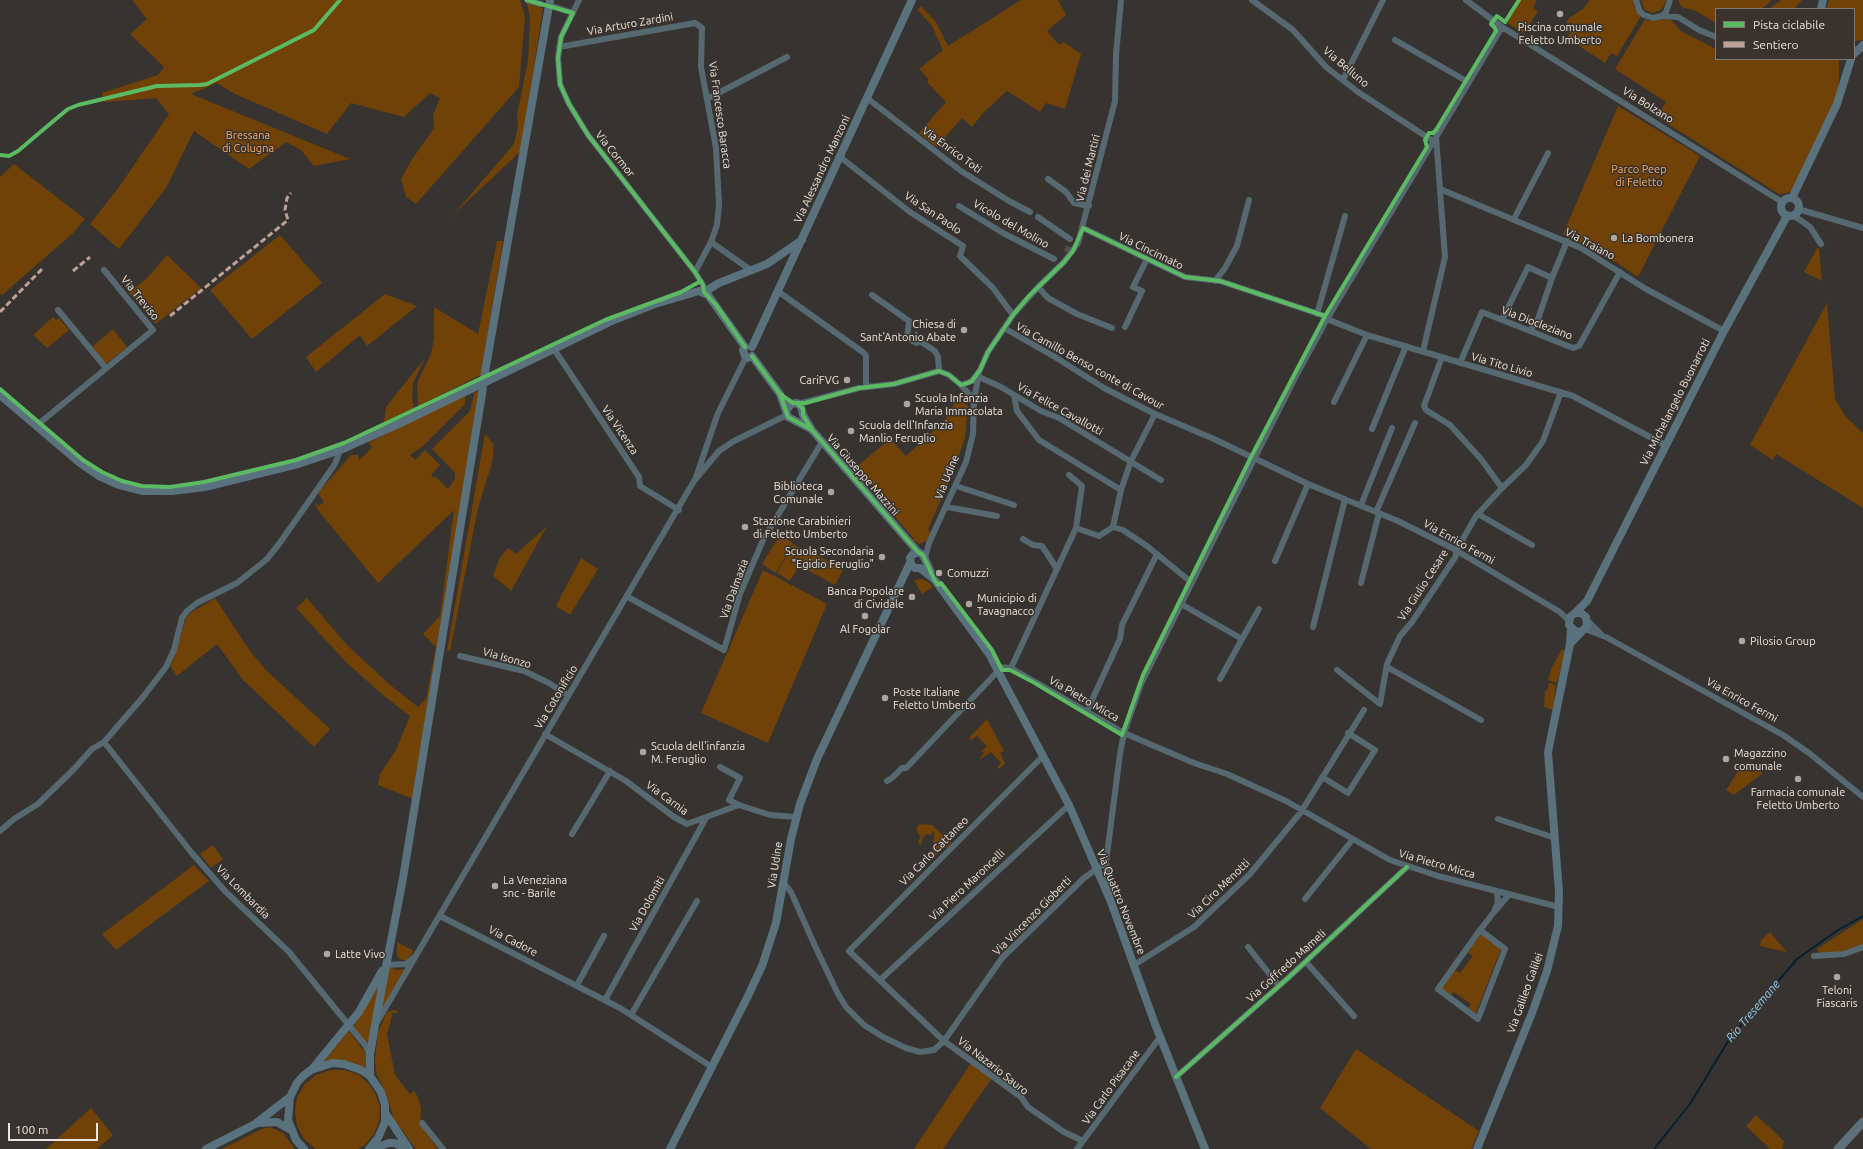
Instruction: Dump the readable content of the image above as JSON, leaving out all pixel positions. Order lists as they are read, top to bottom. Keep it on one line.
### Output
{"streets":{"street":["Via Arturo Zardini","Via Belluno","Via Bolzano","Via Francesco Baracca","Via Enrico Toti","Via Cormor","Via dei Martiri","Via Alessandro Manzoni","Via San Paolo","Vicolo del Molino","Via Traiano","Via Cincinnato","Via Treviso","Via Diocleziano","Via Tito Livio","Via Camillo Benso conte di Cavour","Via Michelangelo Buonarroti","Via Felice Cavallotti","Via Vicenza","Via Giuseppe Mazzini","Via Udine","Via Enrico Fermi","Via Giulio Cesare","Via Dalmazia","Via Isonzo","Via Cotonificio","Via Pietro Micca","Via Carnia","Via Carlo Cattaneo","Via Piero Maroncelli","Via Ciro Menotti","Via Lombardia","Via Quattro Novembre","Via Dolomiti","Via Vincenzo Gioberti","Via Cadore","Via Goffredo Mameli","Via Galileo Galilei","Via Nazario Sauro","Via Carlo Pisacane"]},"crossings":[["Via Arturo Zardini","Via Francesco Baracca"],["Via Arturo Zardini","Via Cormor"],["Via Francesco Baracca","Via Cormor"],["Via Enrico Toti","Via Alessandro Manzoni"],["Via dei Martiri","Via San Paolo"],["Via dei Martiri","Via Cincinnato"],["Via dei Martiri","Via Camillo Benso conte di Cavour"],["Via dei Martiri","Via Felice Cavallotti"],["Via dei Martiri","Via Udine"],["Via Alessandro Manzoni","Via San Paolo"],["Via Traiano","Via Diocleziano"],["Via Traiano","Via Michelangelo Buonarroti"],["Via Cincinnato","Via Tito Livio"],["Via Diocleziano","Via Tito Livio"],["Via Tito Livio","Via Michelangelo Buonarroti"],["Via Tito Livio","Via Giulio Cesare"],["Via Camillo Benso conte di Cavour","Via Enrico Fermi"],["Via Michelangelo Buonarroti","Via Enrico Fermi"],["Via Michelangelo Buonarroti","Via Galileo Galilei"],["Via Felice Cavallotti","Via Udine"],["Via Vicenza","Via Cotonificio"],["Via Giuseppe Mazzini","Via Udine"],["Via Giuseppe Mazzini","Via Dalmazia"],["Via Udine","Via Quattro Novembre"],["Via Udine","Via Cadore"],["Via Udine","Via Nazario Sauro"],["Via Enrico Fermi","Via Giulio Cesare"],["Via Enrico Fermi","Via Galileo Galilei"],["Via Dalmazia","Via Cotonificio"],["Via Isonzo","Via Cotonificio"],["Via Cotonificio","Via Carnia"],["Via Cotonificio","Via Cadore"],["Via Pietro Micca","Via Ciro Menotti"],["Via Pietro Micca","Via Goffredo Mameli"],["Via Pietro Micca","Via Galileo Galilei"],["Via Carnia","Via Dolomiti"],["Via Carlo Cattaneo","Via Piero Maroncelli"],["Via Carlo Cattaneo","Via Quattro Novembre"],["Via Piero Maroncelli","Via Quattro Novembre"],["Via Ciro Menotti","Via Quattro Novembre"],["Via Quattro Novembre","Via Vincenzo Gioberti"],["Via Quattro Novembre","Via Goffredo Mameli"],["Via Quattro Novembre","Via Carlo Pisacane"],["Via Dolomiti","Via Cadore"],["Via Vincenzo Gioberti","Via Nazario Sauro"],["Via Nazario Sauro","Via Carlo Pisacane"]],"water":["Rio Tresemane"],"parks":["Bressana di Colugna","Parco Peep di Feletto"],"places":["Piscina comunale Feletto Umberto","La Bombonera","Chiesa di Sant'Antonio Abate","CariFVG","Scuola Infanzia Maria Immacolata","Scuola dell'Infanzia Manlio Feruglio","Biblioteca Comunale","Stazione Carabinieri di Feletto Umberto","Scuola Secondaria \"Egidio Feruglio\"","Comuzzi","Banca Popolare di Cividale","Municipio di Tavagnacco","Al Fogolar","Pilosio Group","Poste Italiane Feletto Umberto","Scuola dell'infanzia M. Feruglio","Magazzino comunale","Farmacia comunale Feletto Umberto","La Veneziana snc - Barile","Latte Vivo","Teloni Fiascaris"],"legend":["Pista ciclabile","Sentiero"],"scale_bar":"100 m"}
